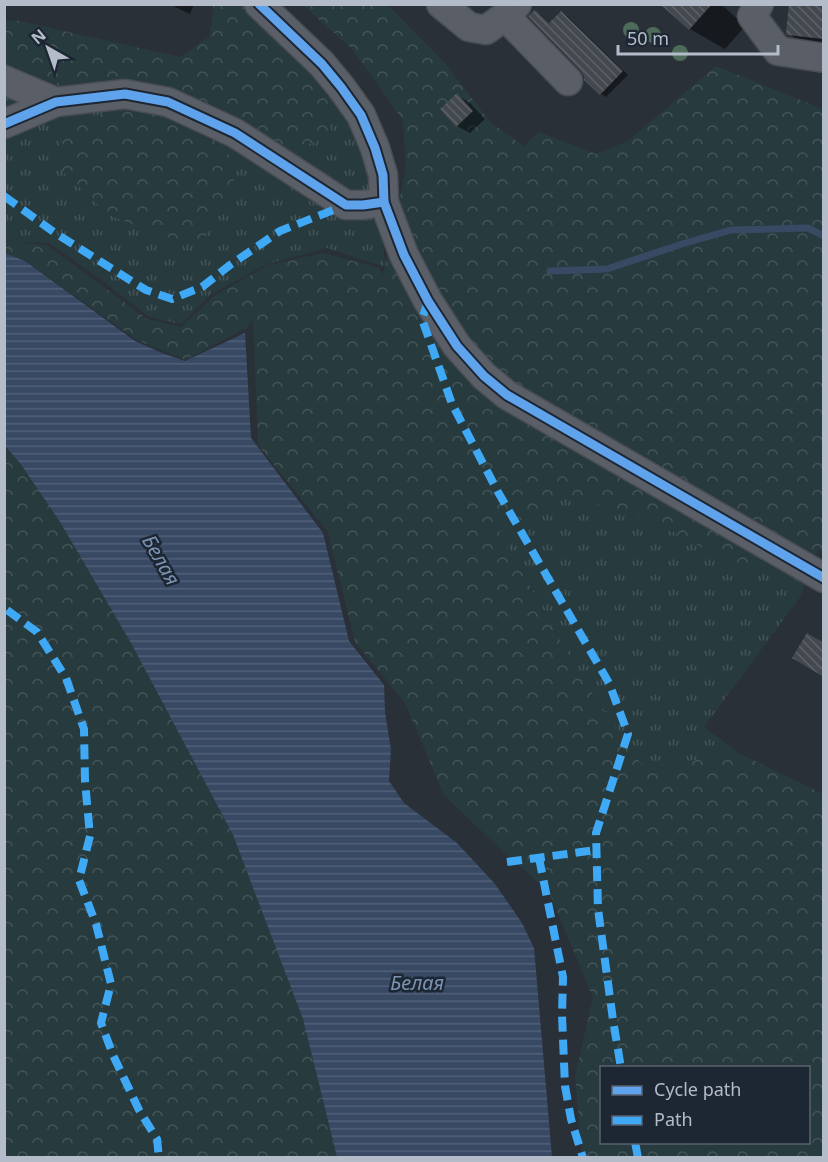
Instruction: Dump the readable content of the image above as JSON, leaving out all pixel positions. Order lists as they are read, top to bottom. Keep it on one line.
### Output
{"water":["Белая"],"legend":["Cycle path","Path"],"scale_bar":"50 m","north":"top left"}
